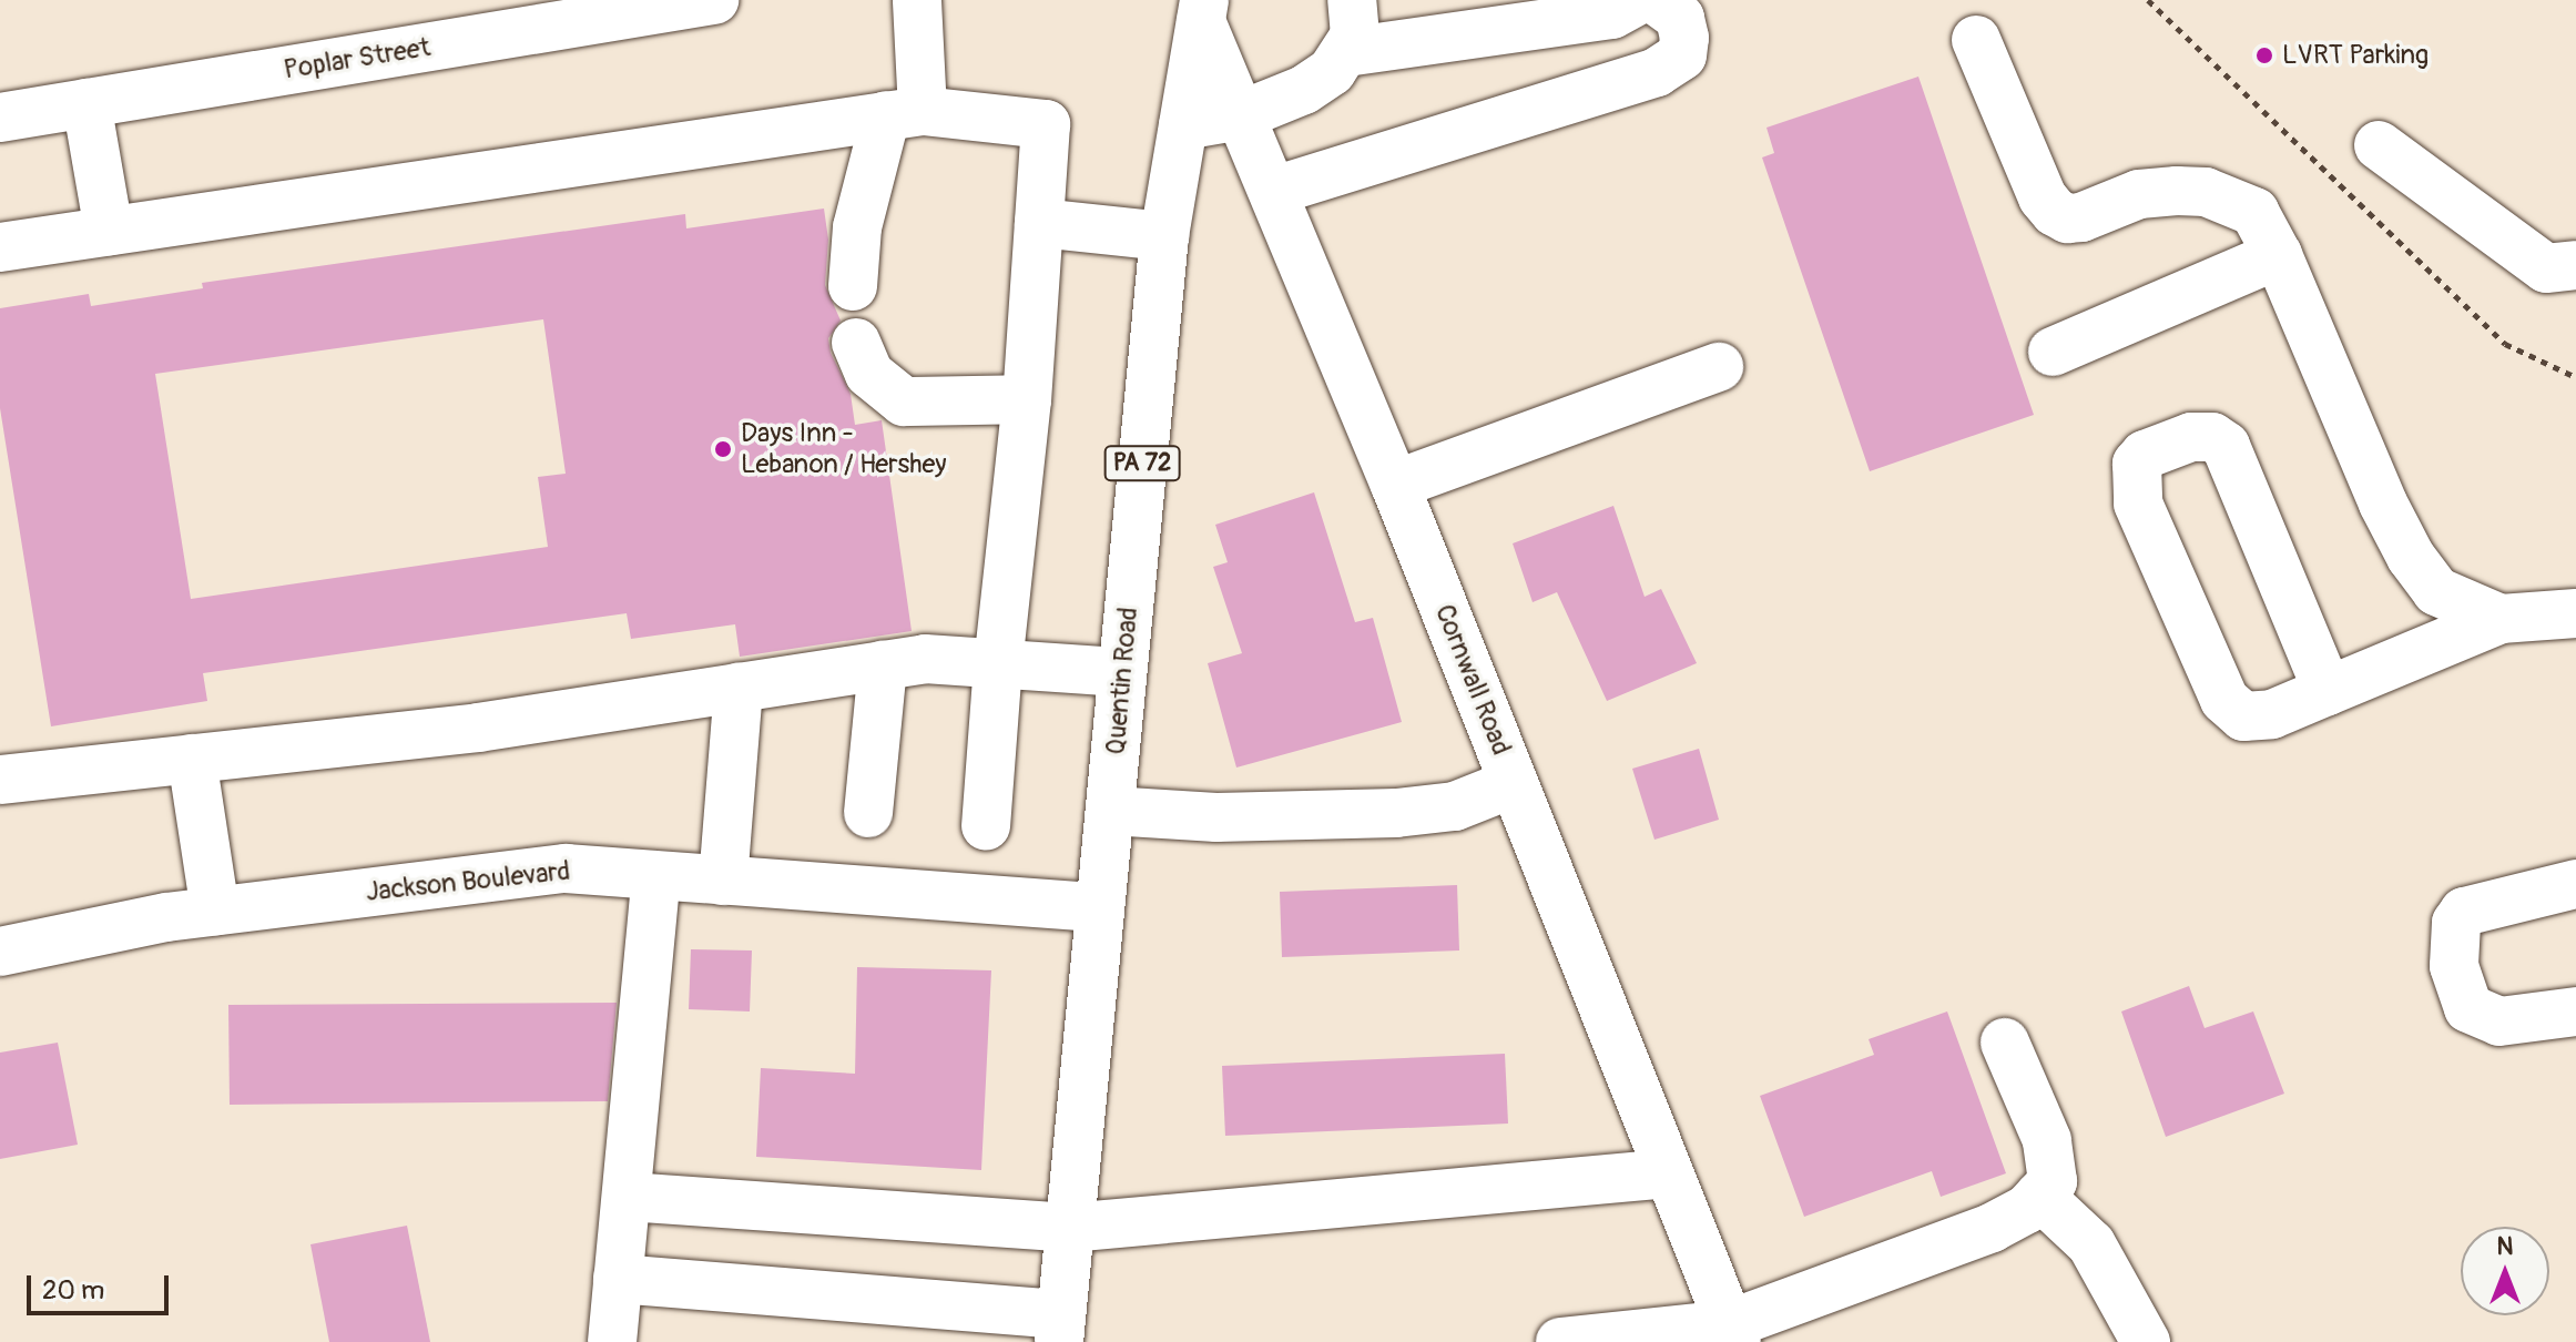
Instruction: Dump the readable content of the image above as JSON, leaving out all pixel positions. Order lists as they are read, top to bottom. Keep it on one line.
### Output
{"streets":{"main road":["Poplar Street","PA 72","Cornwall Road","Quentin Road","Jackson Boulevard"]},"crossings":[["Cornwall Road","Quentin Road"],["Quentin Road","Jackson Boulevard"]],"places":["LVRT Parking","Days Inn - Lebanon / Hershey"],"scale_bar":"20 m","north":"top"}
